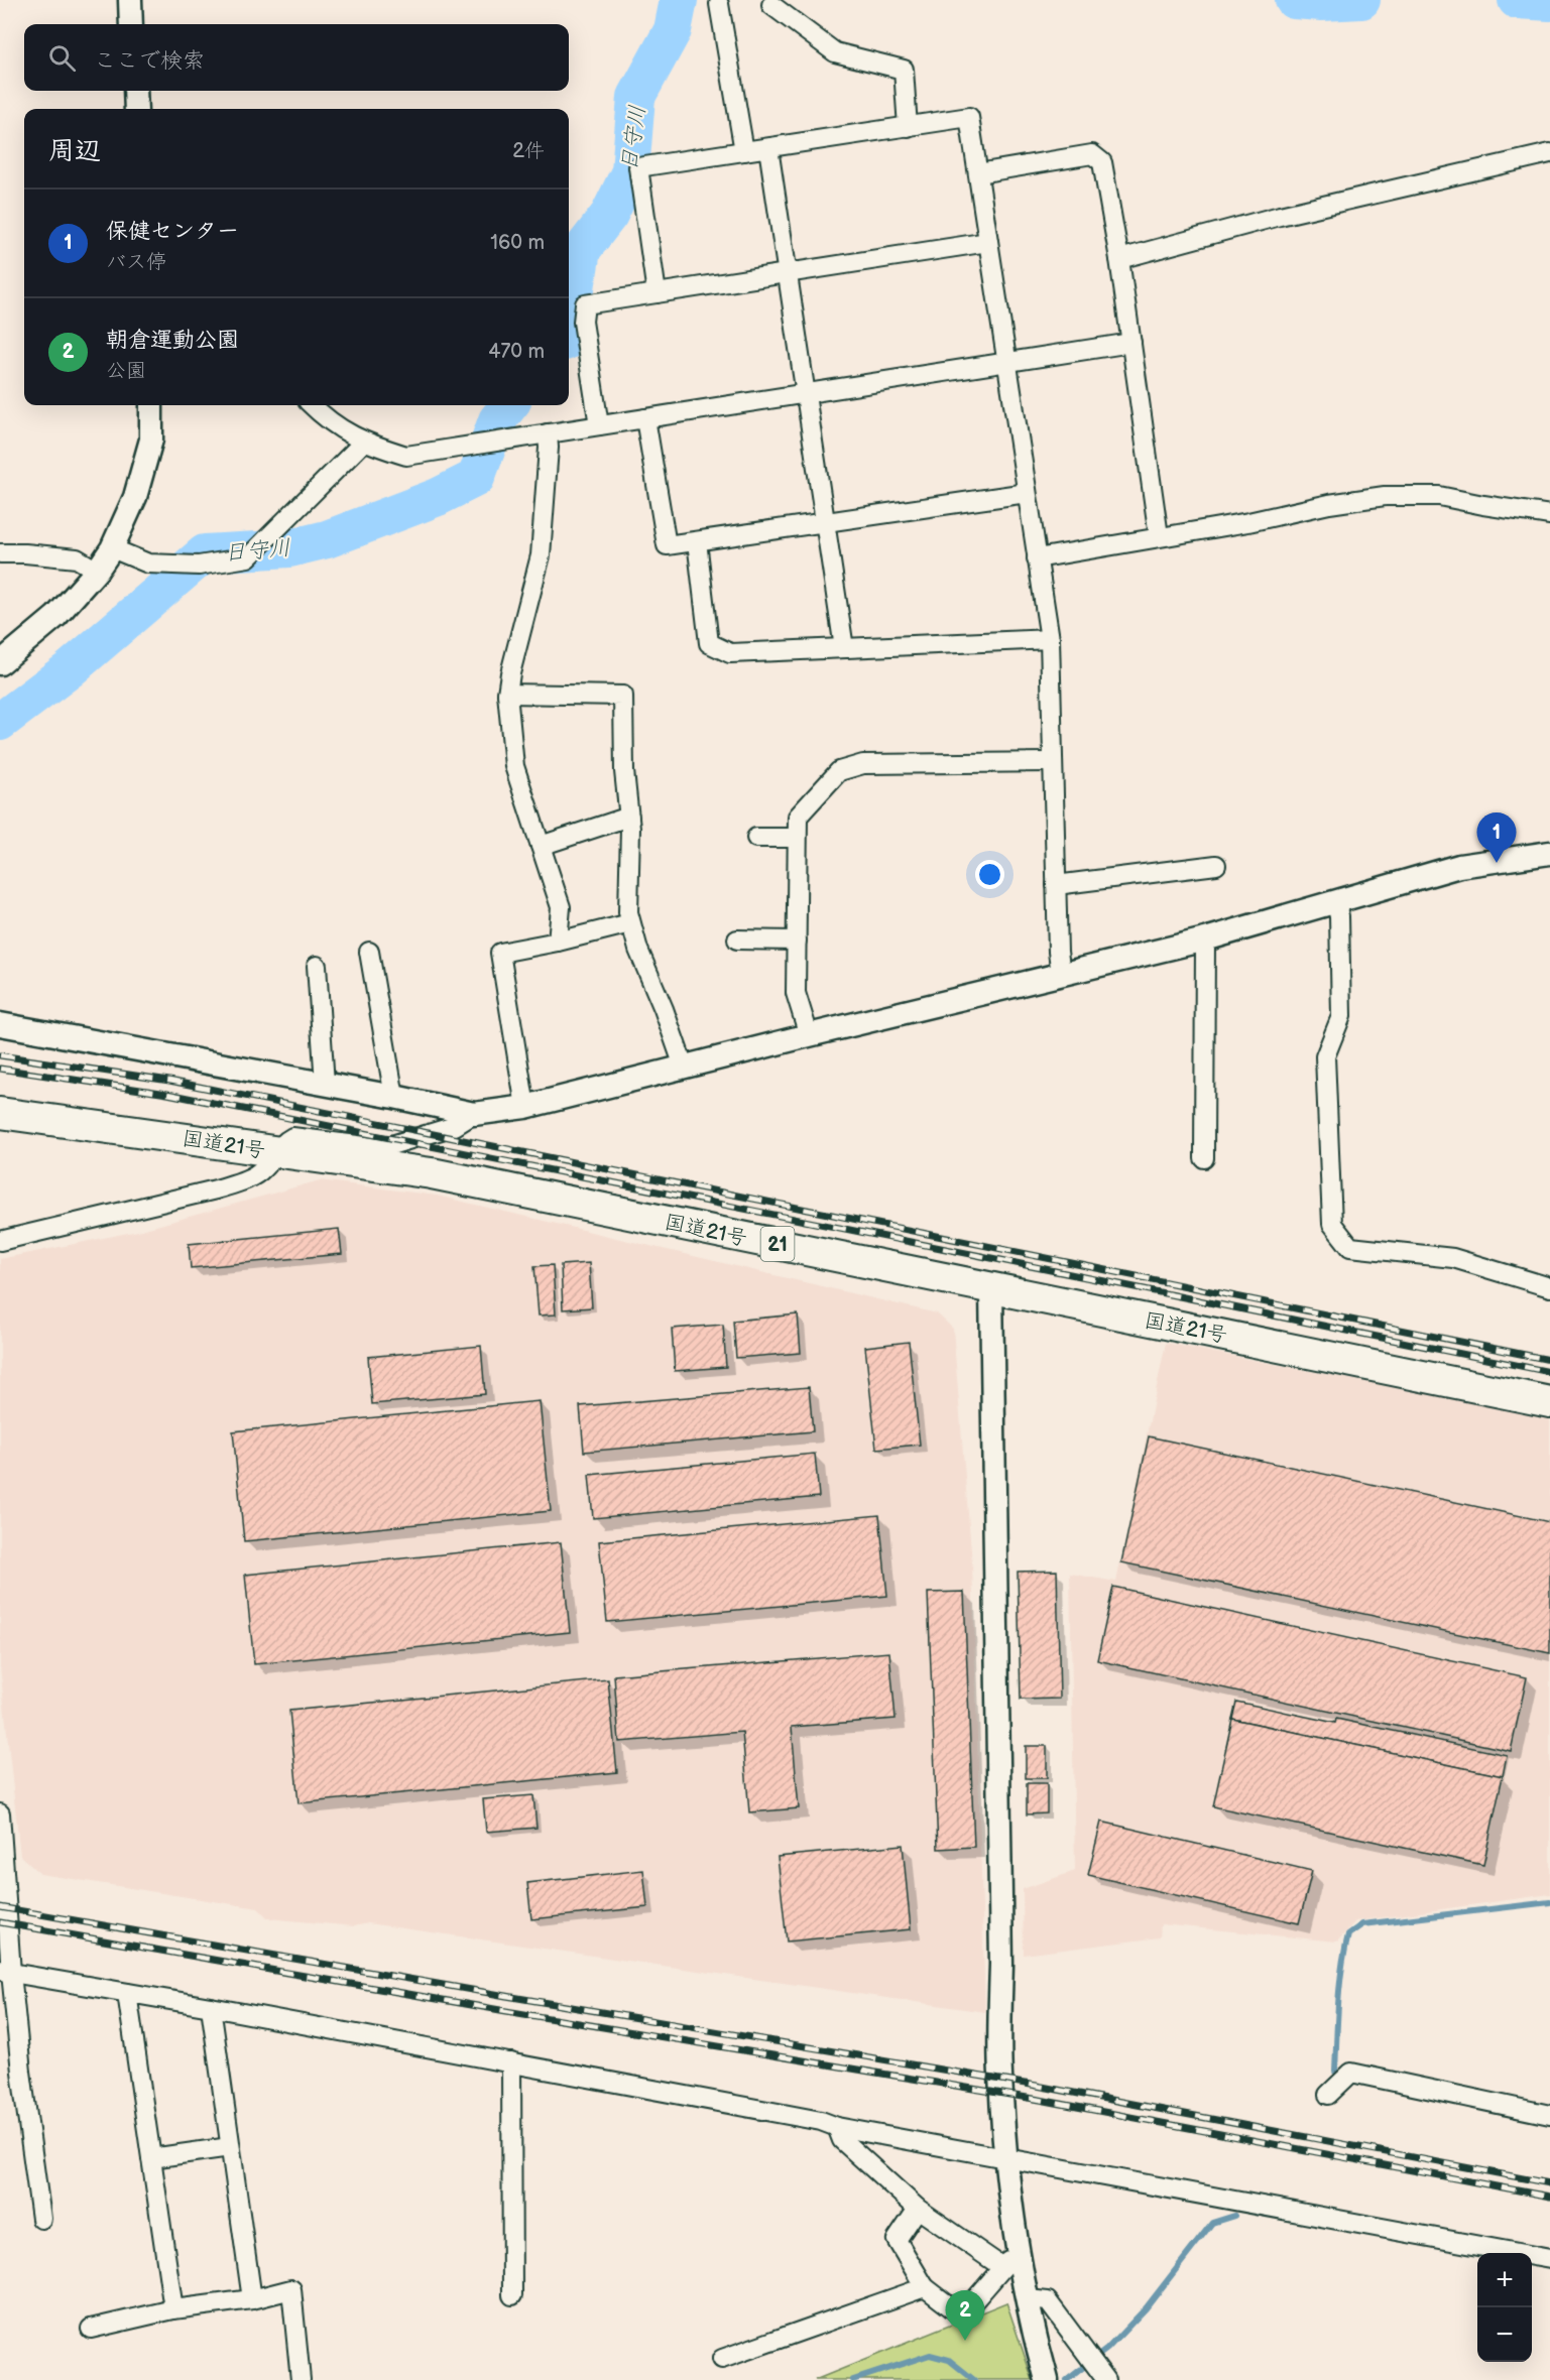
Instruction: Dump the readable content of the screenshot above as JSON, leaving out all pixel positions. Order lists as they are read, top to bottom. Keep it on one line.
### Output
{"streets":{"highway":["国道21号","21"]},"water":["日守川"],"page":{"search":"ここで検索","heading":["周辺","2件"],"list":[{"mark":"1","name":"保健センター","note":"バス停","value":"160 m"},{"mark":"2","name":"朝倉運動公園","note":"公園","value":"470 m"}],"pins":["1","2"],"map_buttons":["+","−"]}}
